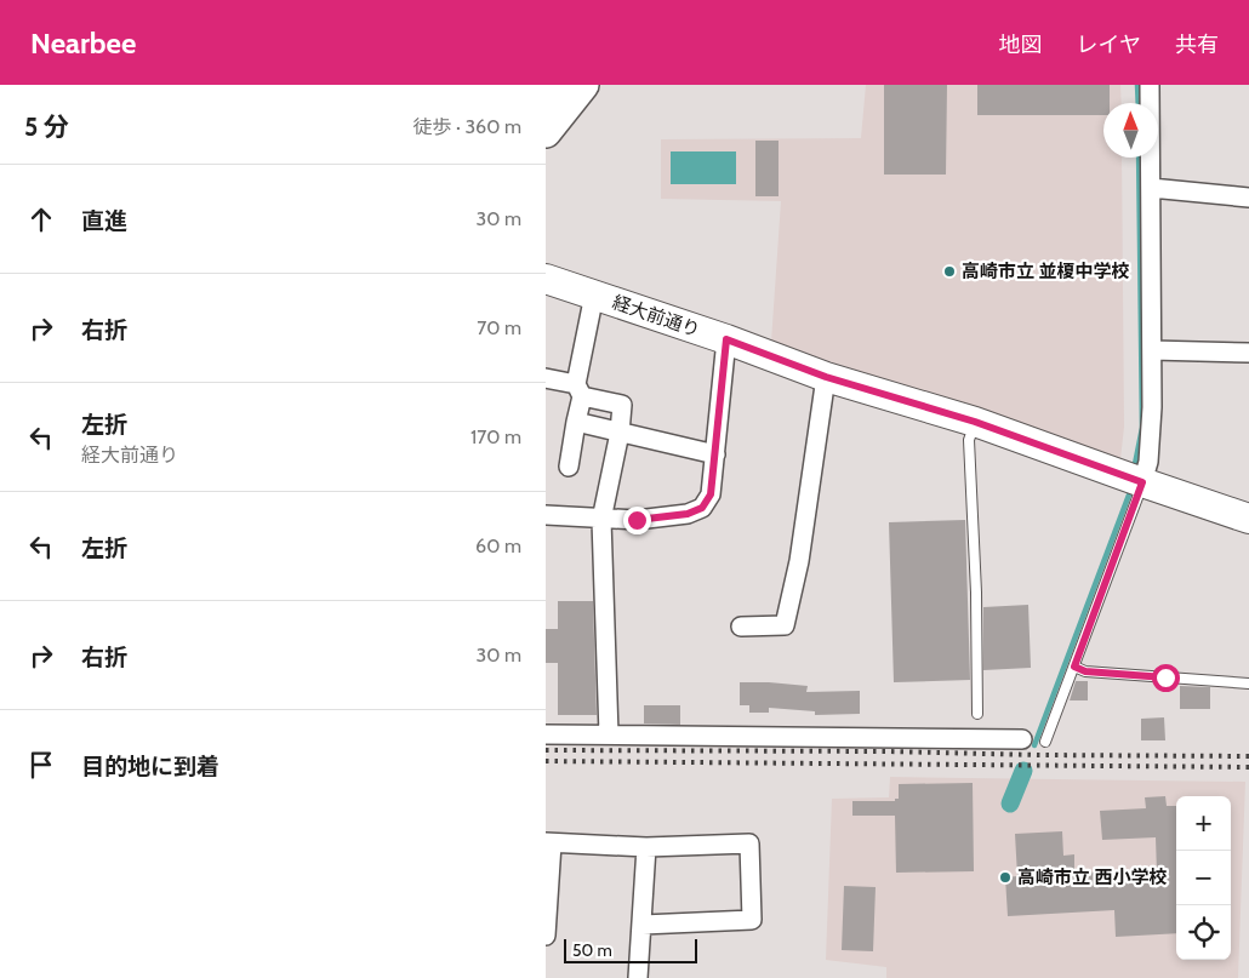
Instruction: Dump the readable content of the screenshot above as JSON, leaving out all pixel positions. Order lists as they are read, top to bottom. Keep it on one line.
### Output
{"streets":{"main road":["経大前通り"]},"places":["高崎市立 並榎中学校","高崎市立 西小学校"],"scale_bar":"50 m","north":"top","page":{"header":"Nearbee","nav":["地図","レイヤ","共有"],"heading":["5 分","徒歩 · 360 m"],"list":[["直進","30 m"],["右折","70 m"],["左折","経大前通り","170 m"],["左折","60 m"],["右折","30 m"],"目的地に到着"],"map_buttons":["+","−"],"scale":"50 m"}}
